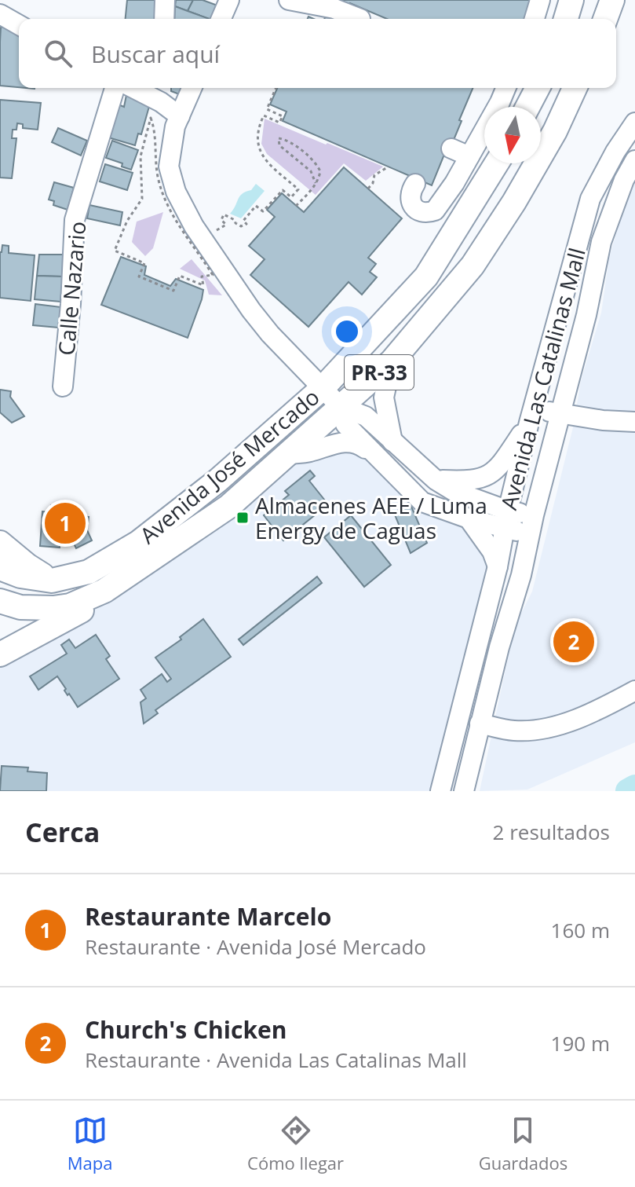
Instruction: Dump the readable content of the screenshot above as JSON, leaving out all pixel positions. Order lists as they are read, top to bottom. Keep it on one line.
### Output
{"streets":{"main road":["PR-33","Avenida José Mercado"],"street":["Calle Nazario","Avenida Las Catalinas Mall"]},"places":{"transit":["Almacenes AEE / Luma Energy de Caguas"]},"north":"bottom","page":{"search":"Buscar aquí","pins":["1","2"],"heading":["Cerca","2 resultados"],"list":[{"mark":"1","name":"Restaurante Marcelo","note":"Restaurante · Avenida José Mercado","value":"160 m"},{"mark":"2","name":"Church's Chicken","note":"Restaurante · Avenida Las Catalinas Mall","value":"190 m"}],"nav":["Mapa","Cómo llegar","Guardados"]}}
